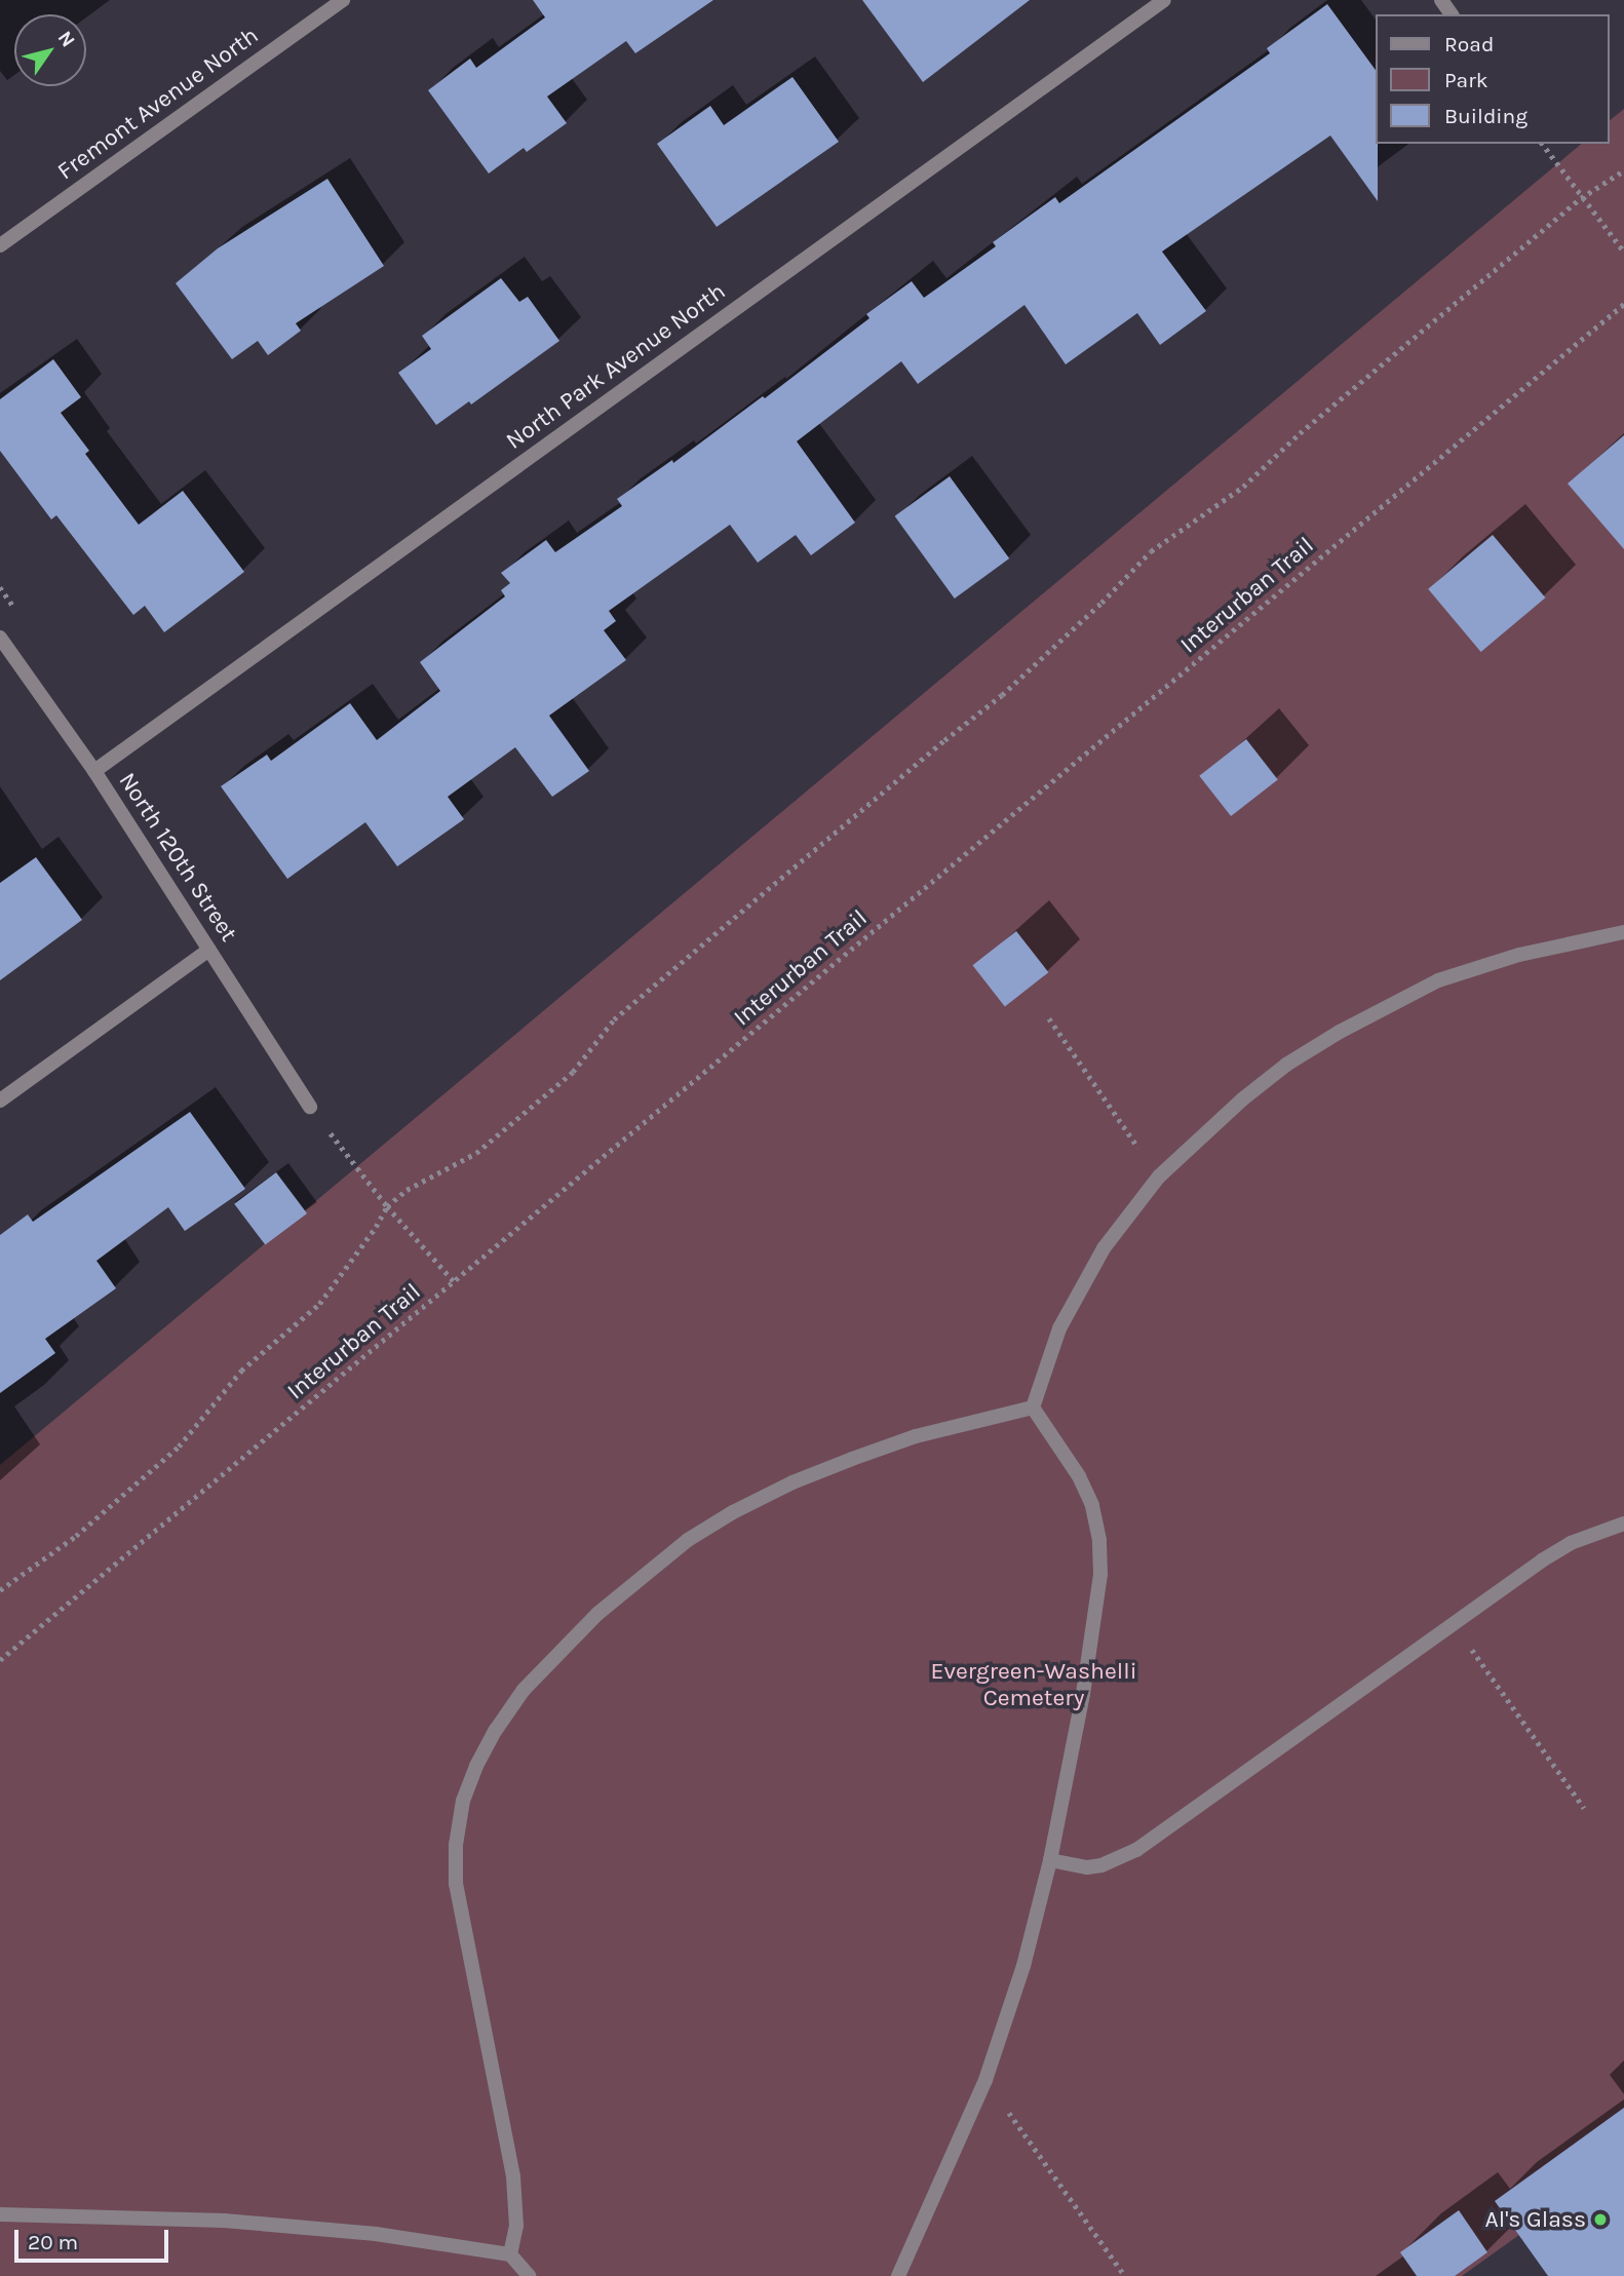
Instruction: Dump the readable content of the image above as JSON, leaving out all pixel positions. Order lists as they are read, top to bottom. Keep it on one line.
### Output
{"streets":{"street":["Fremont Avenue North","North Park Avenue North","North 120th Street"],"path":["Interurban Trail"]},"crossings":[["North Park Avenue North","North 120th Street"]],"parks":["Evergreen-Washelli Cemetery"],"places":["Al's Glass"],"legend":["Road","Park","Building"],"scale_bar":"20 m","north":"top right"}
